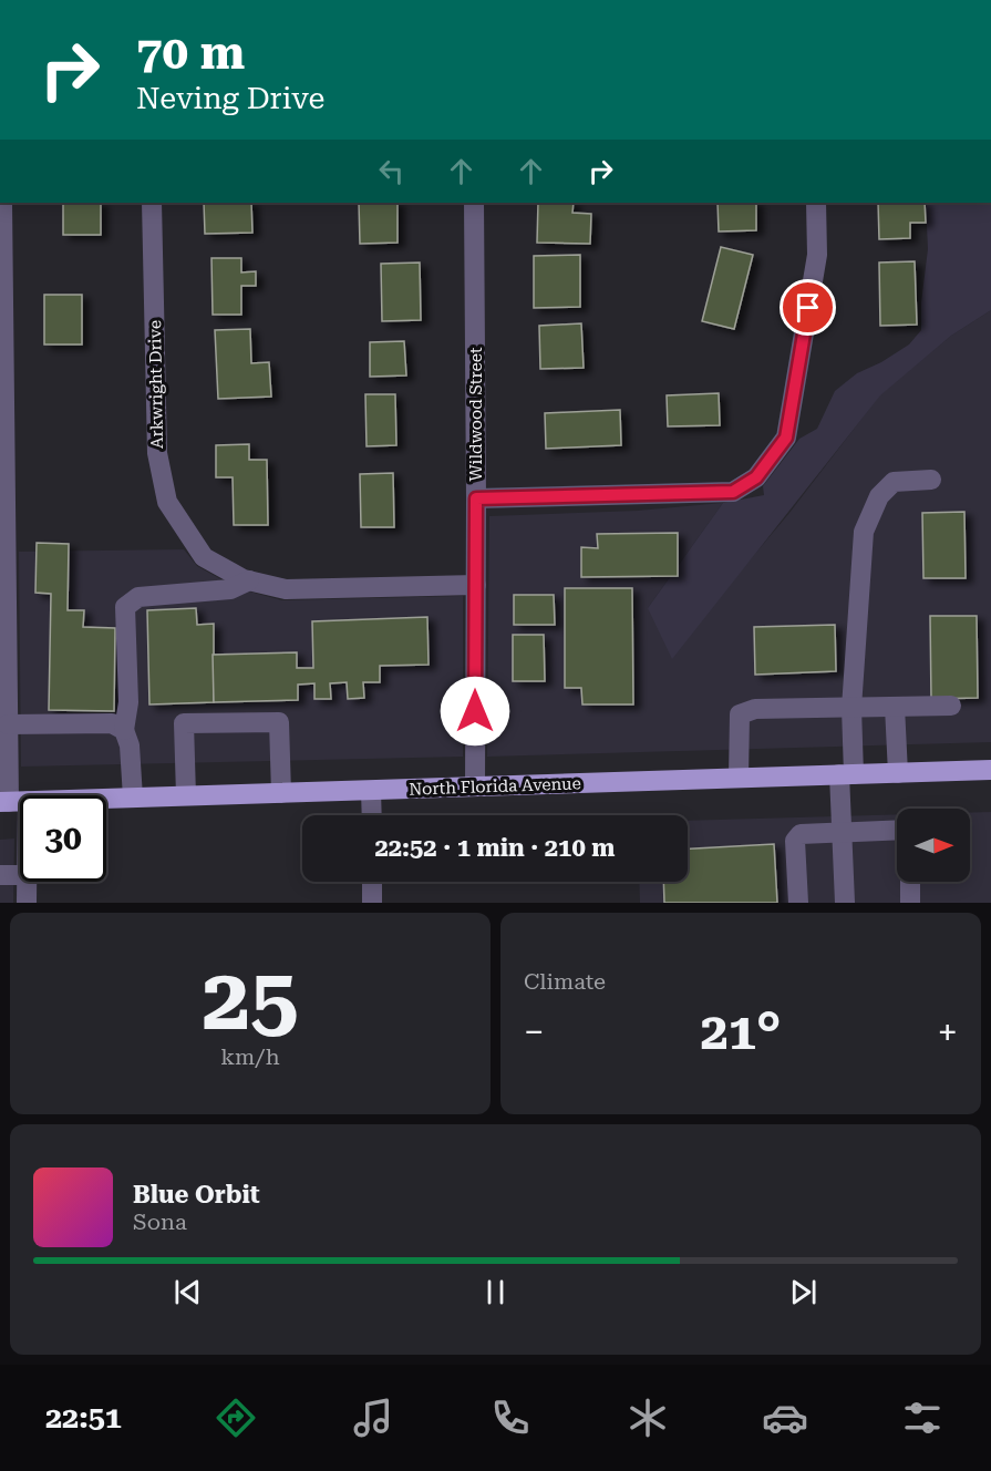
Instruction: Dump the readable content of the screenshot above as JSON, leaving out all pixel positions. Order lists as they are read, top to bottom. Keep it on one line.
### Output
{"streets":{"main road":["North Florida Avenue"],"street":["Arkwright Drive","Wildwood Street"]},"crossings":[["Arkwright Drive","Wildwood Street"],["Wildwood Street","North Florida Avenue"]],"north":"right","page":{"turn":["70 m","Neving Drive"],"limit":"30","trip":"22:52 · 1 min · 210 m","tile":[["25","km/h"],"Climate"],"heat":["−","21°","+"],"song":["Blue Orbit","Sona"],"tabs":"22:51"}}
